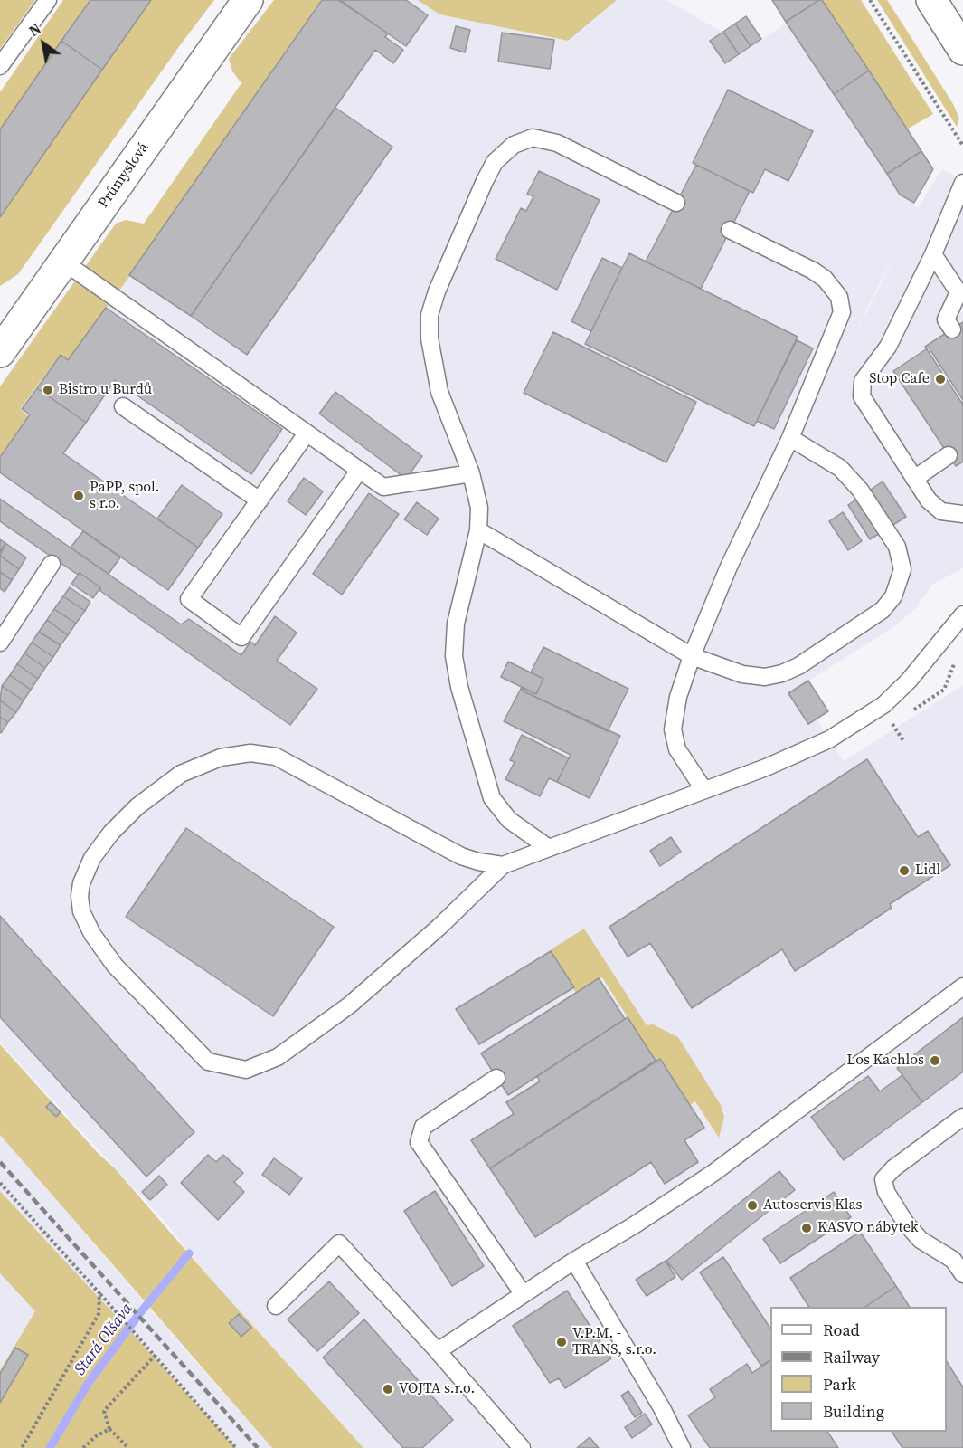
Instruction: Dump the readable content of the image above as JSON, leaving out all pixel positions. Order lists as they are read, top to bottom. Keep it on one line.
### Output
{"streets":{"street":["Průmyslová"]},"water":["Stará Olšava"],"places":["Stop Cafe","Bistro u Burdů","PaPP, spol. s r.o.","Lidl","Los Kachlos","Autoservis Klas","KASVO nábytek","V.P.M. - TRANS, s.r.o.","VOJTA s.r.o."],"legend":["Road","Railway","Park","Building"],"north":"top left"}
